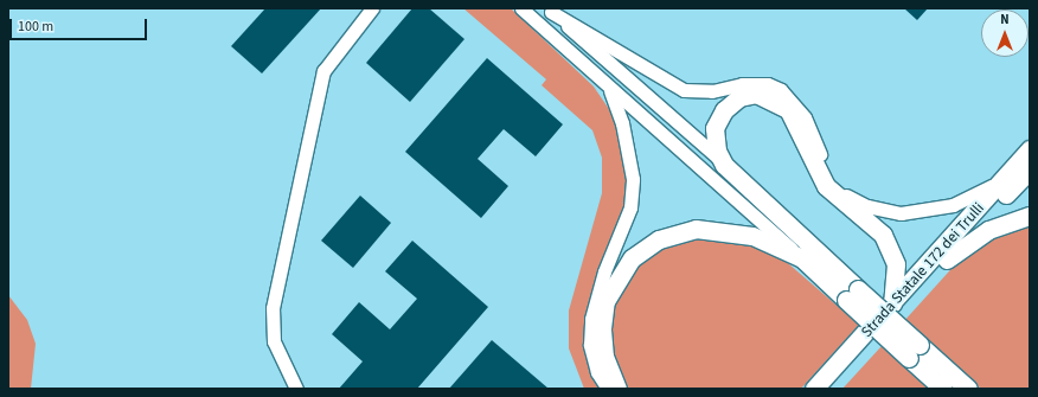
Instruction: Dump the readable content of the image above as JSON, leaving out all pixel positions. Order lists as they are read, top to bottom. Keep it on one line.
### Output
{"streets":{"highway":["Strada Statale 172 dei Trulli"]},"scale_bar":"100 m","north":"top"}
